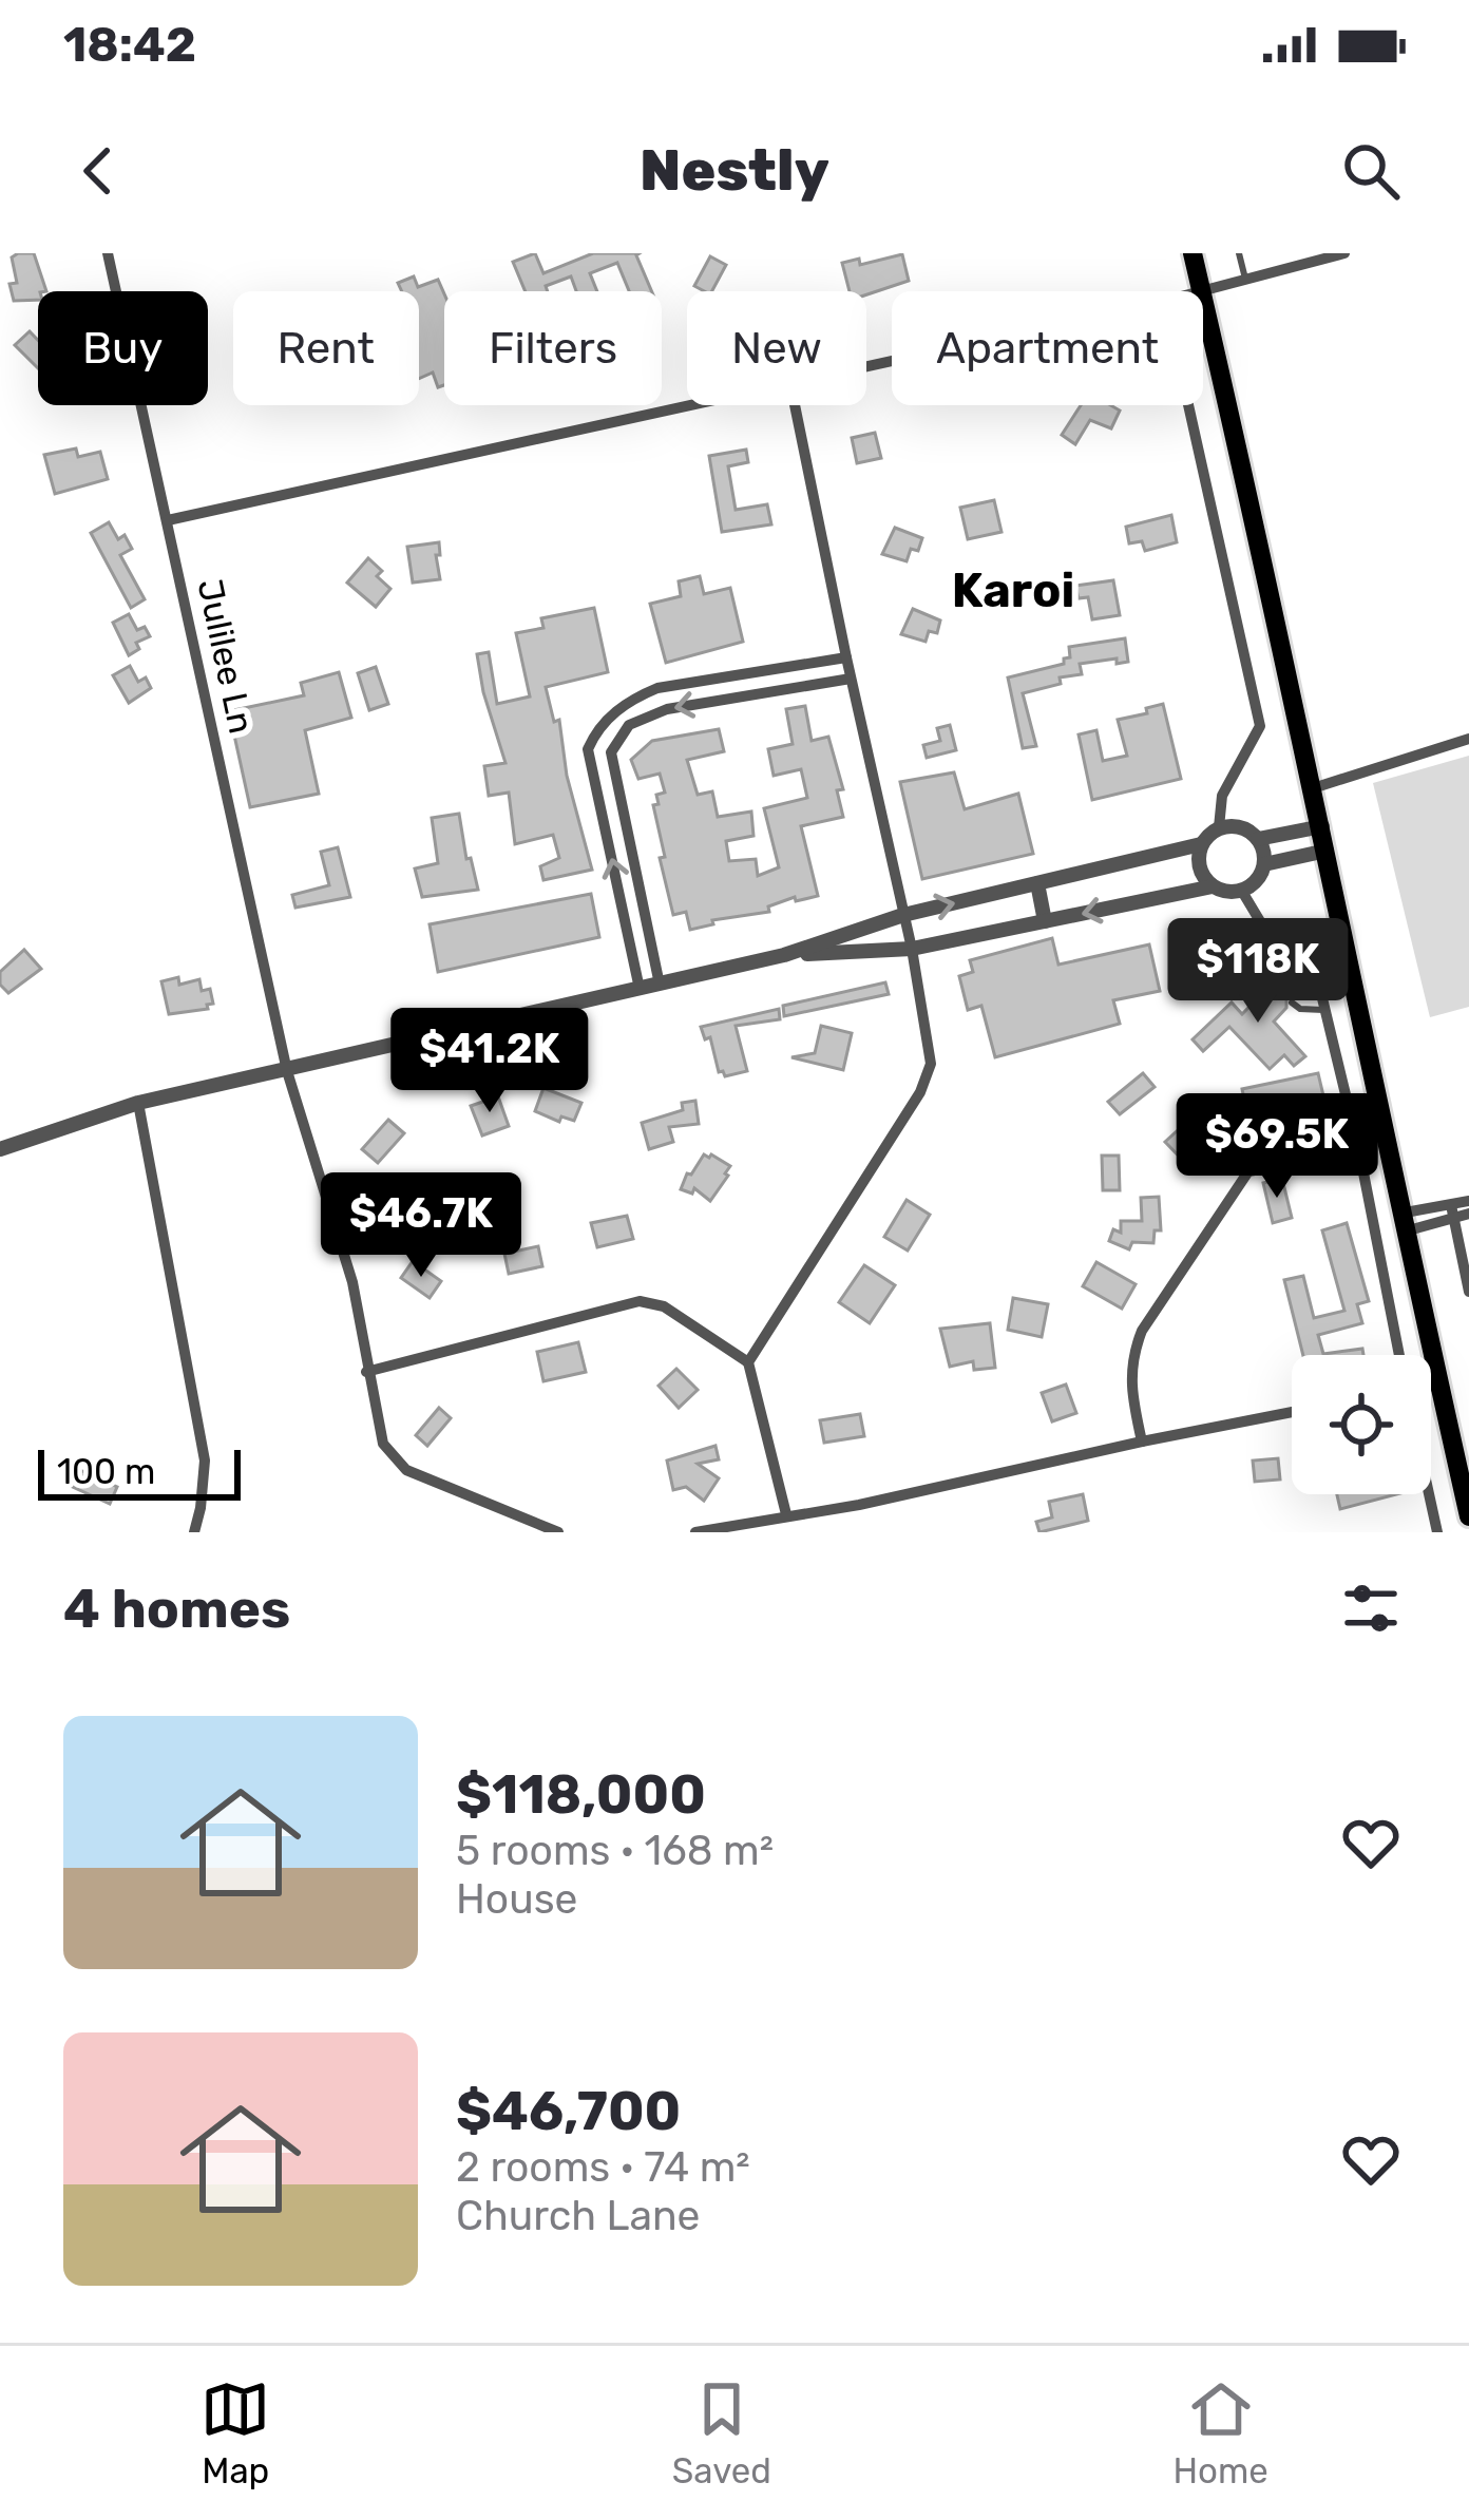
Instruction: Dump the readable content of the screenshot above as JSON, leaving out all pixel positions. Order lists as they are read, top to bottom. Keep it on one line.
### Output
{"streets":{"street":["Julilee Ln"]},"districts":["Karoi"],"scale_bar":"100 m","page":{"status":"18:42","header":"Nestly","chip":["Buy","Rent","Filters","New","Apartment"],"price":["$118K","$41.2K","$69.5K","$46.7K"],"scale":"100 m","heading":"4 homes","list":[{"name":"$118,000","note":"5 rooms · 168 m² · House"},{"name":"$46,700","note":"2 rooms · 74 m² · Church Lane"}],"tabs":["Map","Saved","Home"]}}
